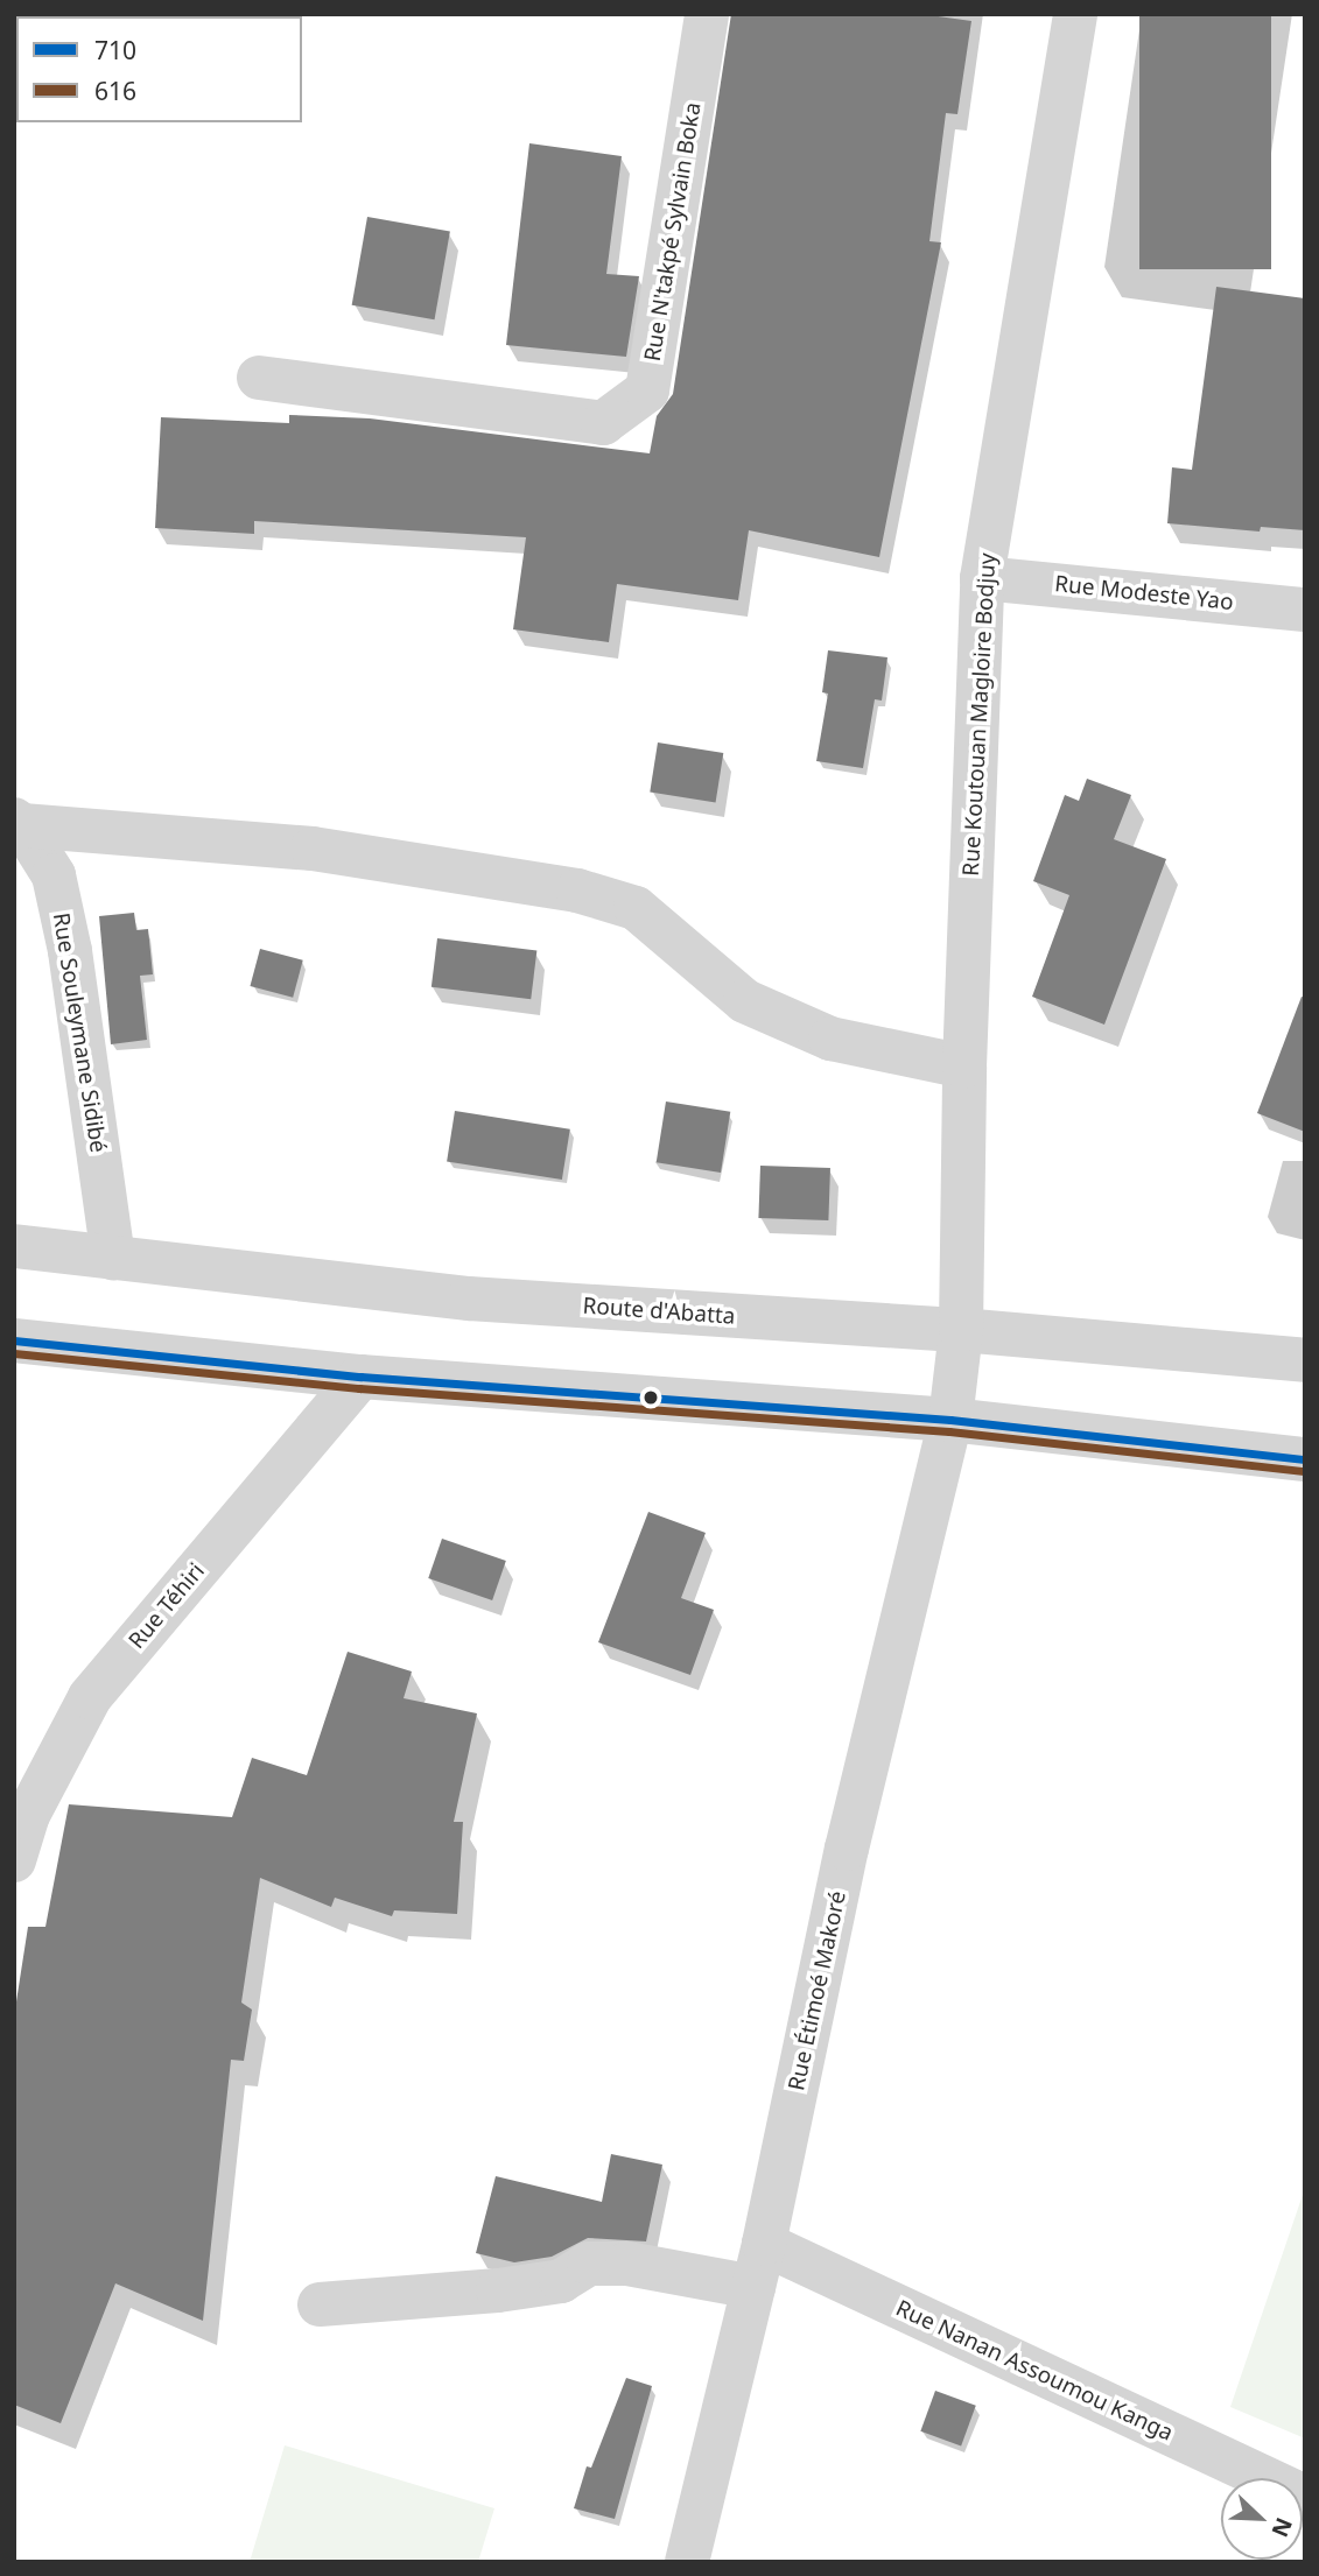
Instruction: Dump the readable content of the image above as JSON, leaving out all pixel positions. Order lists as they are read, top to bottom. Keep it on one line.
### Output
{"streets":{"street":["Rue N'takpé Sylvain Boka","Rue Modeste Yao","Rue Koutouan Magloire Bodjuy","Rue Souleymane Sidibé","Route d'Abatta","Rue Téhiri","Rue Étimoé Makoré","Rue Nanan Assoumou Kanga"]},"crossings":[["Rue Modeste Yao","Rue Koutouan Magloire Bodjuy"],["Rue Koutouan Magloire Bodjuy","Route d'Abatta"],["Rue Koutouan Magloire Bodjuy","Rue Étimoé Makoré"],["Rue Souleymane Sidibé","Route d'Abatta"],["Rue Étimoé Makoré","Rue Nanan Assoumou Kanga"]],"lines":["transit line 710","transit line 616"],"legend":["710","616"],"north":"bottom right"}
